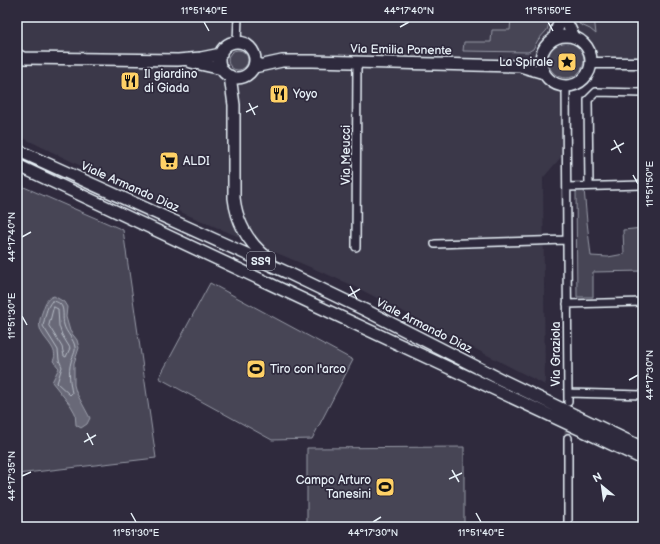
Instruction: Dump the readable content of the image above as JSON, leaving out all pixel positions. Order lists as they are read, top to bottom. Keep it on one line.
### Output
{"streets":{"main road":["Via Emilia Ponente","Viale Armando Diaz","SS9"],"street":["Via Meucci","Via Graziola"]},"crossings":[["Via Emilia Ponente","Via Meucci"],["Via Emilia Ponente","Via Graziola"]],"places":{"place":["La Spirale"],"restaurant":["Il giardino di Giada","Yoyo"],"supermarket":["ALDI"],"sports":["Tiro con l'arco","Campo Arturo Tanesini"]},"north":"top left","coordinates":["11°51'40\"E","44°17'40\"N","11°51'50\"E","11°51'30\"E","44°17'30\"N","44°17'35\"N"]}
